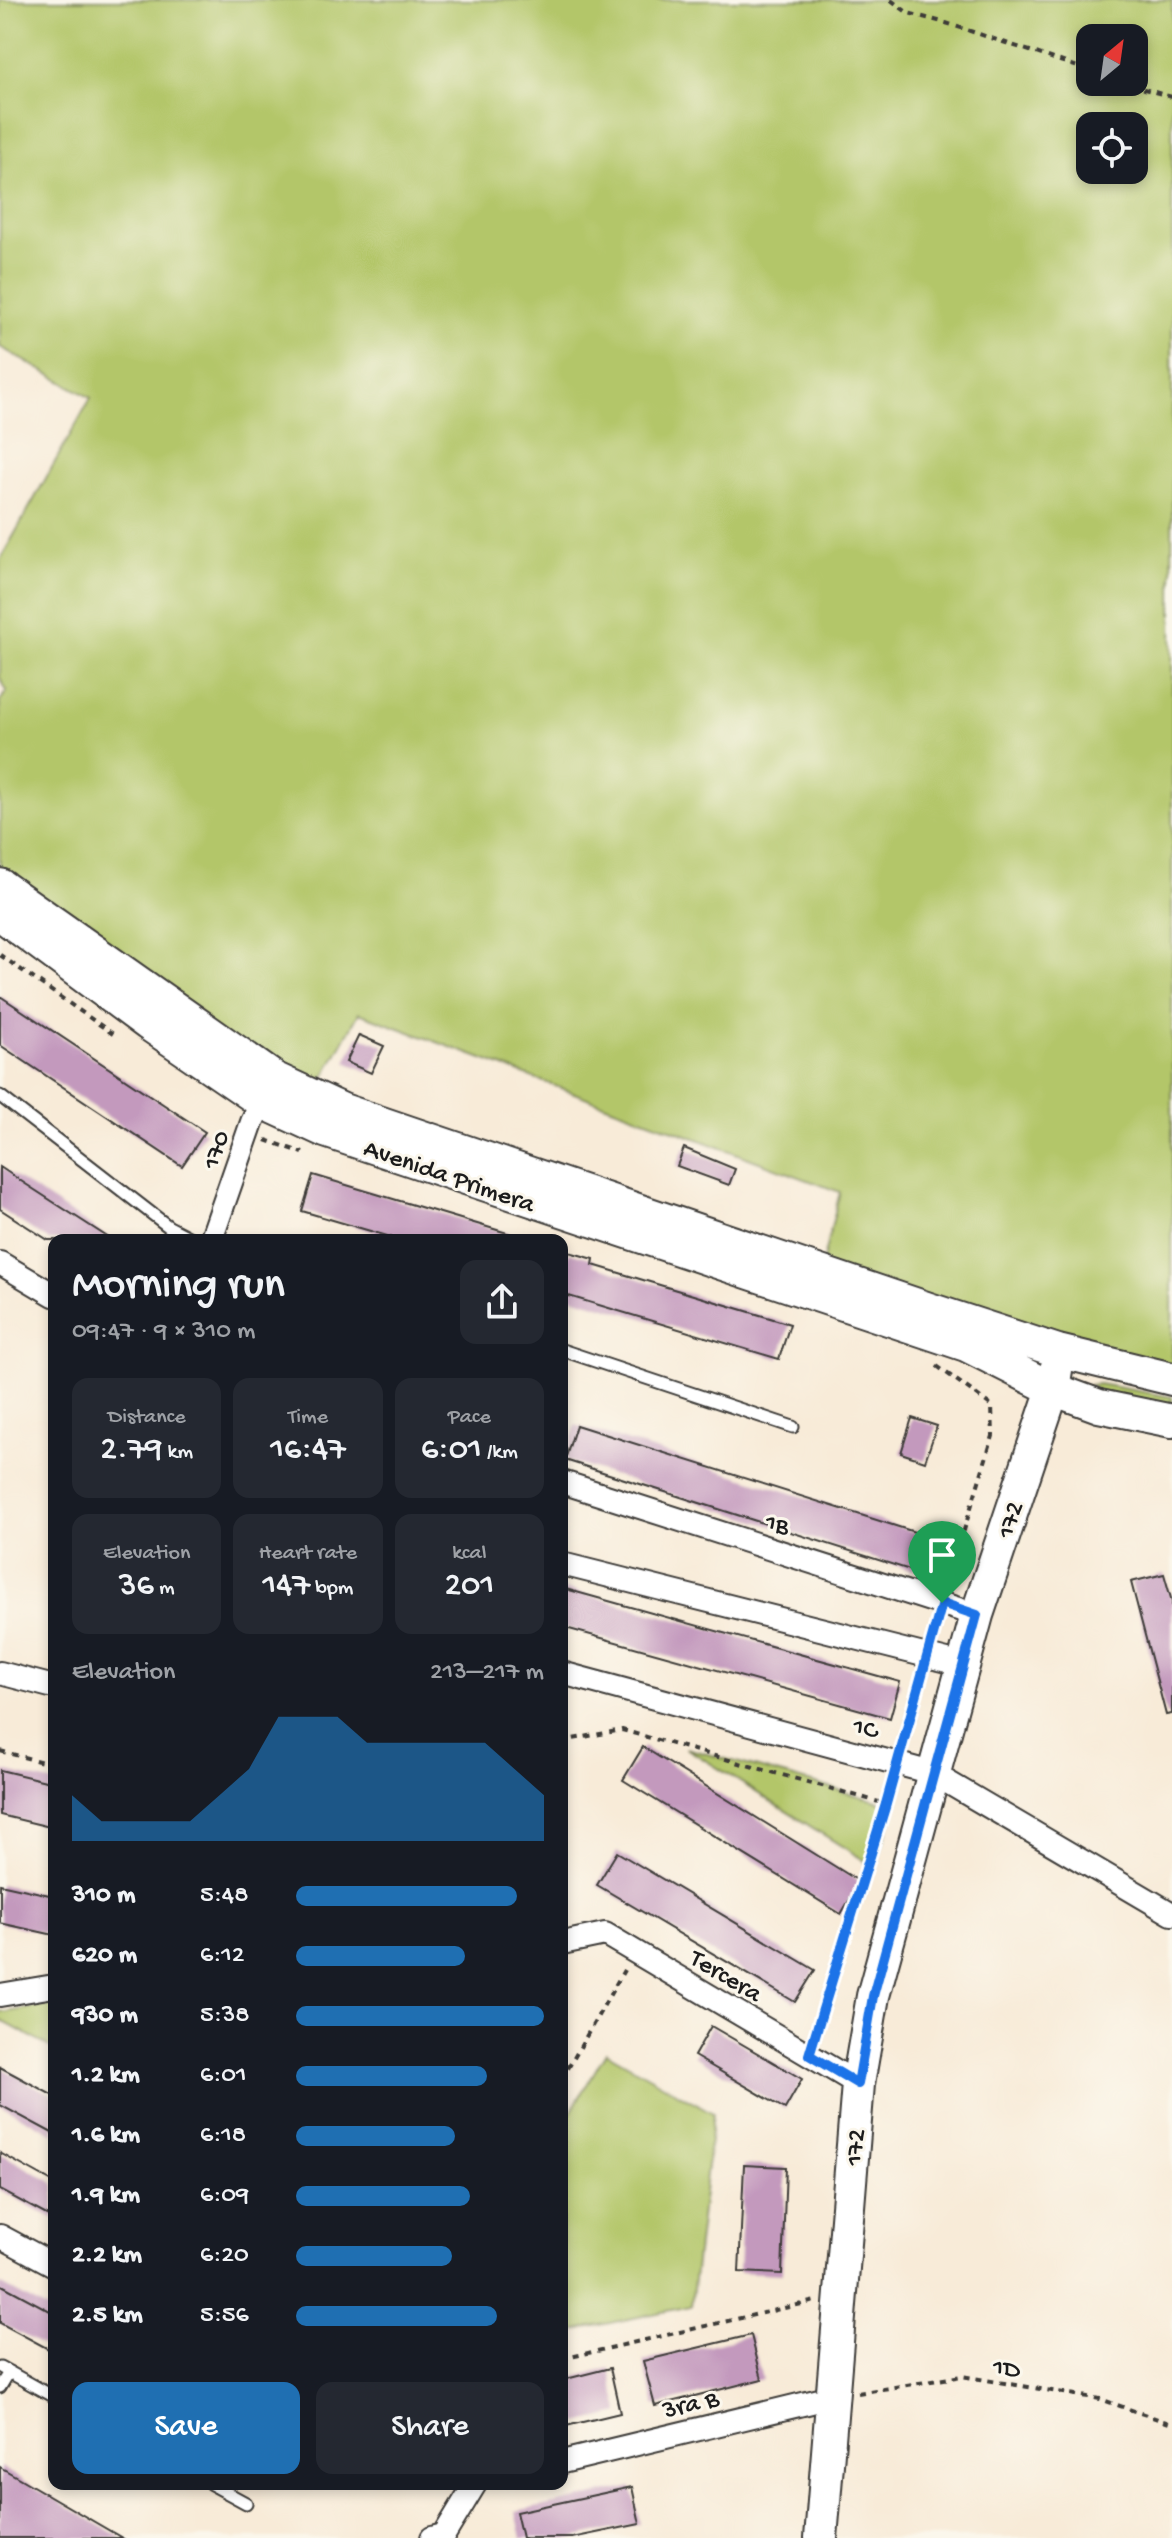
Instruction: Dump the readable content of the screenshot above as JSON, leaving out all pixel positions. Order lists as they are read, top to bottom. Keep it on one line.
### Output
{"streets":{"street":["170","Avenida Primera","172","1B","1C","Tercera","3ra B"],"path":["1D"]},"crossings":[["170","Avenida Primera"],["Avenida Primera","172"],["172","1B"],["172","1C"],["172","Tercera"],["172","1D"],["172","3ra B"],["1D","3ra B"]],"north":"top right","page":{"heading":["Morning run","09:47 · 9 × 310 m"],"stats":[["Distance","2.79 km"],["Time","16:47"],["Pace","6:01 /km"],["Elevation","36 m"],["Heart rate","147 bpm"],["kcal","201"]],"chart":["Elevation","213–217 m"],"list":[{"name":"310 m","note":"5:48"},{"name":"620 m","note":"6:12"},{"name":"930 m","note":"5:38"},{"name":"1.2 km","note":"6:01"},{"name":"1.6 km","note":"6:18"},{"name":"1.9 km","note":"6:09"},{"name":"2.2 km","note":"6:20"},{"name":"2.5 km","note":"5:56"}],"buttons":["Save","Share"]}}
